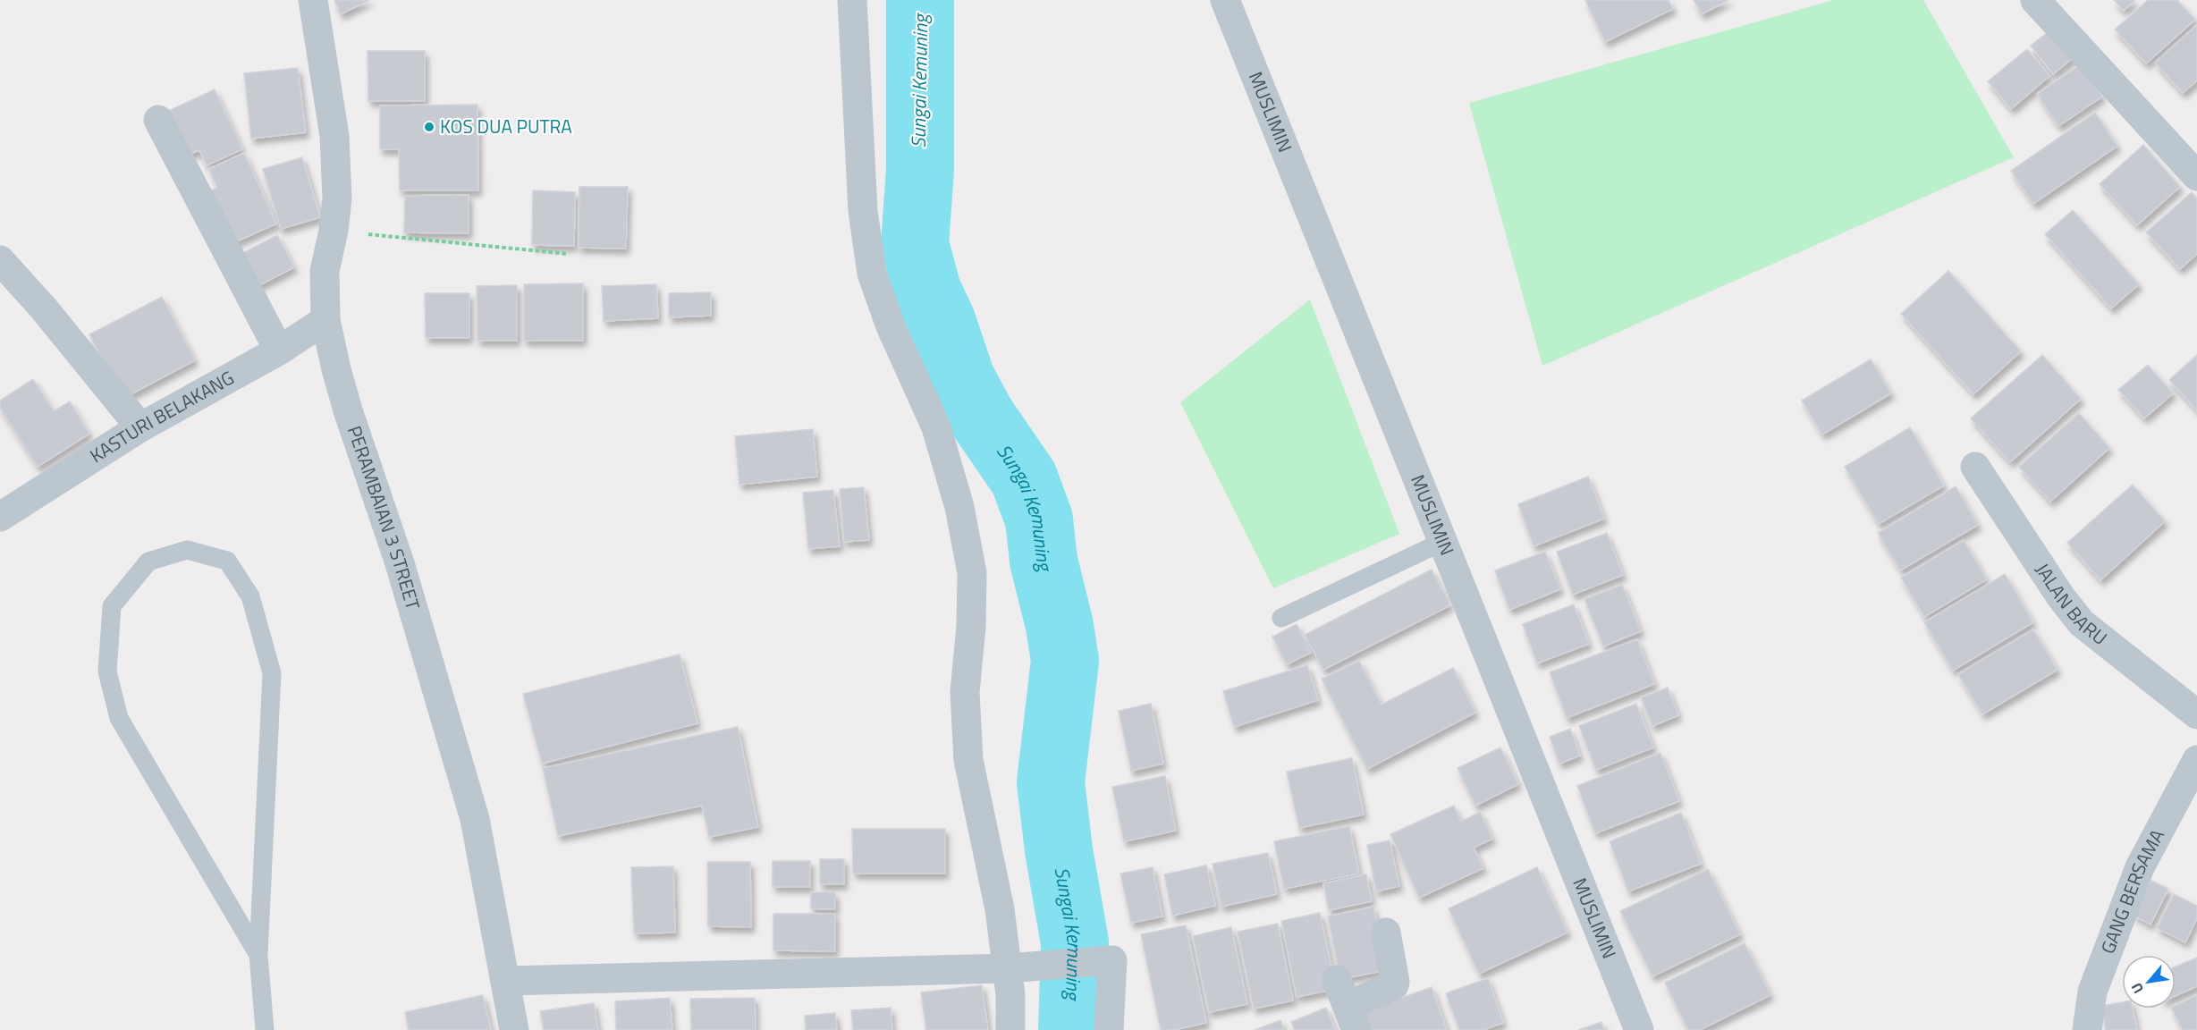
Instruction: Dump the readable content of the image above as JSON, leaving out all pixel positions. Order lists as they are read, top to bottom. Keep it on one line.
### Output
{"streets":{"street":["MUSLIMIN","KASTURI BELAKANG","PERAMBAIAN 3 STREET","JALAN BARU","GANG BERSAMA"]},"crossings":[["KASTURI BELAKANG","PERAMBAIAN 3 STREET"]],"water":["Sungai Kemuning"],"places":["KOS DUA PUTRA"],"north":"bottom left"}
